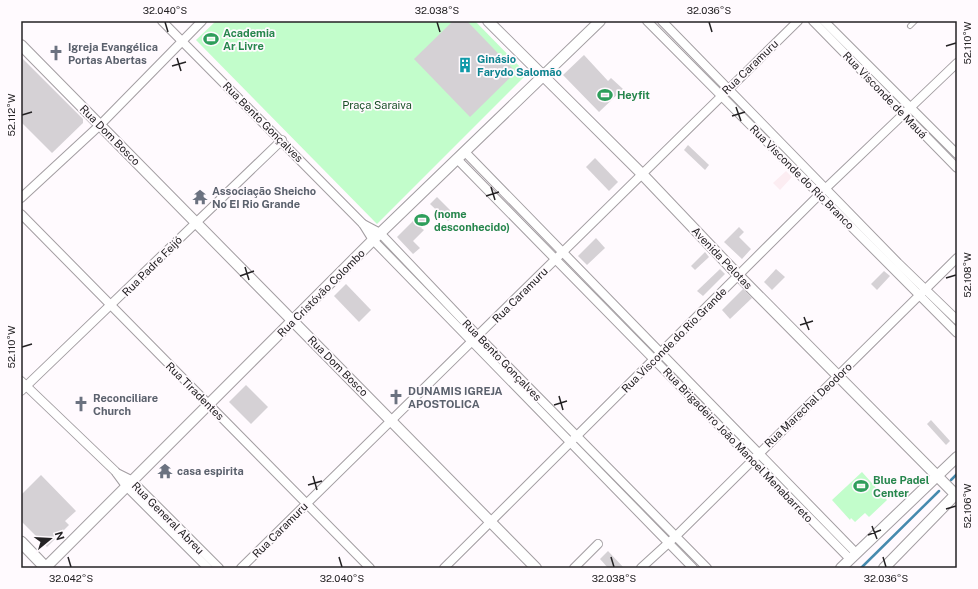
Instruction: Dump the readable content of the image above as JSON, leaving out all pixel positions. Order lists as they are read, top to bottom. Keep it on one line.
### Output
{"streets":{"street":["Rua Caramuru","Rua Visconde de Mauá","Rua Bento Gonçalves","Rua Dom Bosco","Rua Visconde do Rio Branco","Avenida Pelotas","Rua Padre Feijó","Rua Cristóvão Colombo","Rua Visconde do Rio Grande","Rua Tiradentes","Rua Marechal Deodoro","Rua Brigadeiro João Manoel Menabarreto","Rua General Abreu"]},"crossings":[["Rua Caramuru","Rua Bento Gonçalves"],["Rua Caramuru","Rua Dom Bosco"],["Rua Caramuru","Rua Visconde do Rio Branco"],["Rua Caramuru","Avenida Pelotas"],["Rua Caramuru","Rua Tiradentes"],["Rua Caramuru","Rua Brigadeiro João Manoel Menabarreto"],["Rua Visconde de Mauá","Rua Visconde do Rio Grande"],["Rua Bento Gonçalves","Rua Padre Feijó"],["Rua Bento Gonçalves","Rua Cristóvão Colombo"],["Rua Bento Gonçalves","Rua Visconde do Rio Grande"],["Rua Bento Gonçalves","Rua Marechal Deodoro"],["Rua Dom Bosco","Rua Padre Feijó"],["Rua Dom Bosco","Rua Cristóvão Colombo"],["Rua Dom Bosco","Rua Visconde do Rio Grande"],["Rua Visconde do Rio Branco","Rua Visconde do Rio Grande"],["Rua Visconde do Rio Branco","Rua Marechal Deodoro"],["Avenida Pelotas","Rua Cristóvão Colombo"],["Avenida Pelotas","Rua Visconde do Rio Grande"],["Avenida Pelotas","Rua Marechal Deodoro"],["Rua Padre Feijó","Rua Tiradentes"],["Rua Padre Feijó","Rua General Abreu"],["Rua Cristóvão Colombo","Rua Tiradentes"],["Rua Cristóvão Colombo","Rua Brigadeiro João Manoel Menabarreto"],["Rua Cristóvão Colombo","Rua General Abreu"],["Rua Visconde do Rio Grande","Rua Brigadeiro João Manoel Menabarreto"],["Rua Marechal Deodoro","Rua Brigadeiro João Manoel Menabarreto"]],"parks":["Praça Saraiva"],"places":{"sports":["Academia Ar Livre","Heyfit","(nome desconhecido)","Blue Padel Center"],"church":["Igreja Evangélica Portas Abertas","DUNAMIS IGREJA APOSTOLICA","Reconciliare Church"],"building":["Ginásio Farydo Salomão"],"temple":["Associação Sheicho No EI Rio Grande","casa espirita"]},"north":"right","coordinates":["32.040°S","32.038°S","32.036°S","52.110°W","52.112°W","52.108°W","52.106°W","32.042°S"]}
